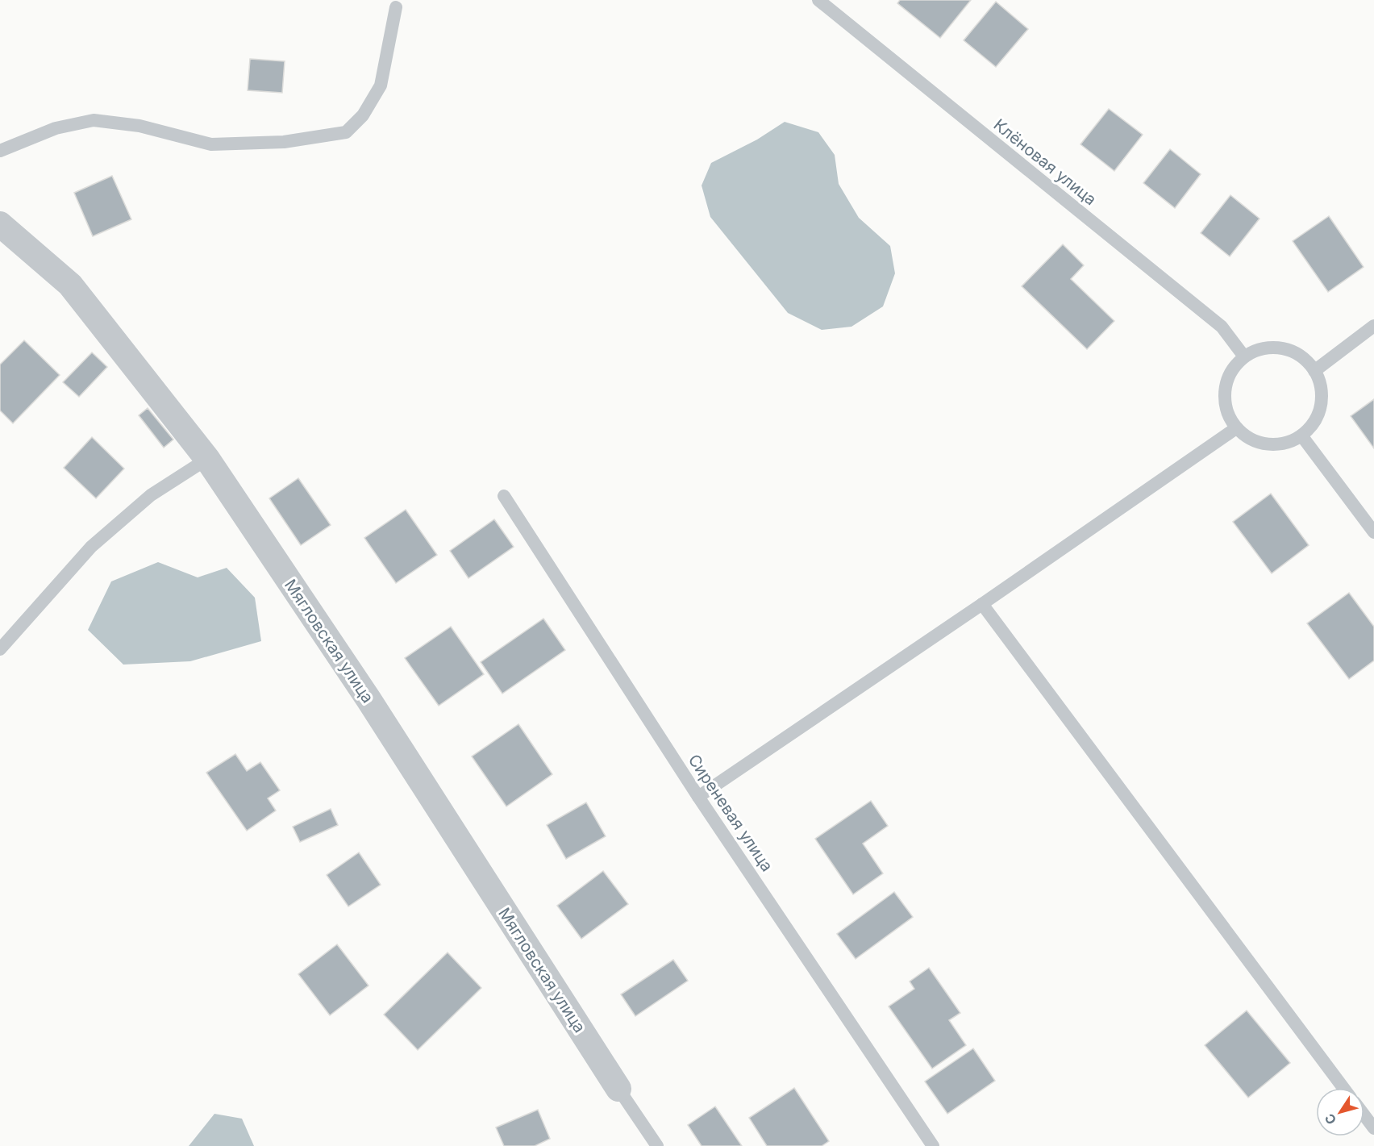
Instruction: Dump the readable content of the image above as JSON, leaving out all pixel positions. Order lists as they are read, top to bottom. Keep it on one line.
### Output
{"streets":{"street":["Мягловская улица"],"lane":["Клёновая улица","Сиреневая улица"]},"north":"bottom left"}
